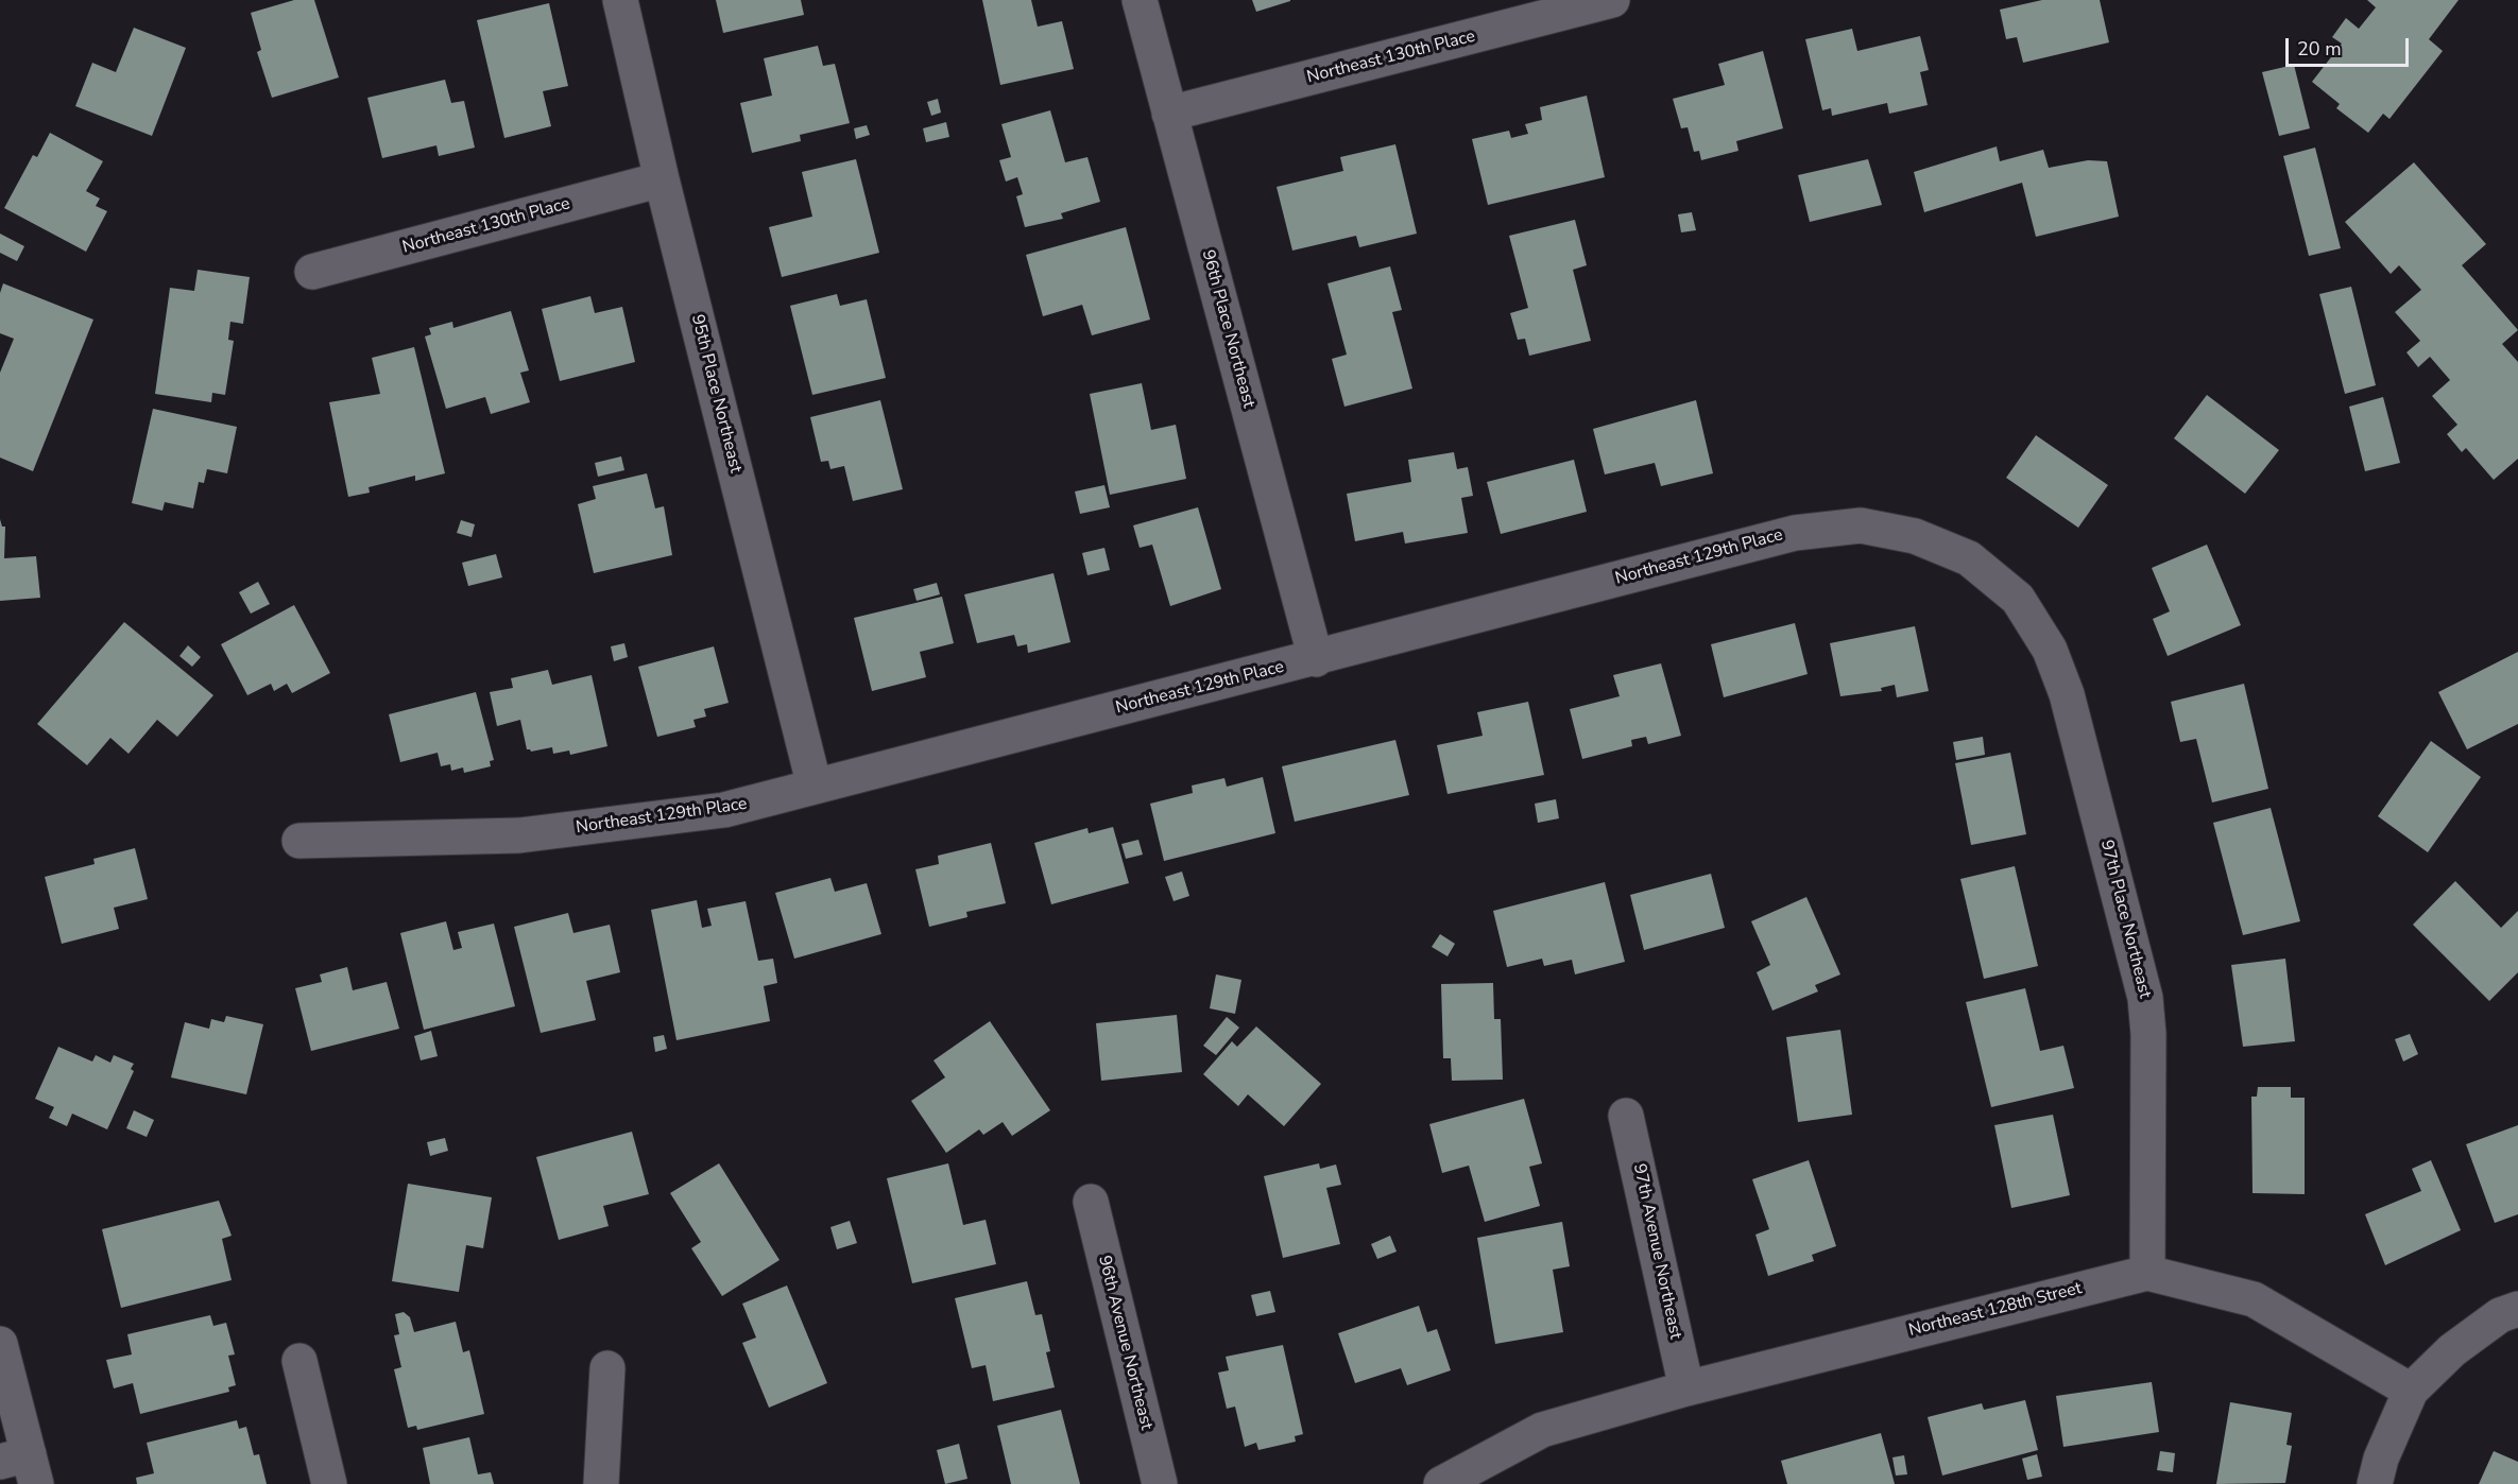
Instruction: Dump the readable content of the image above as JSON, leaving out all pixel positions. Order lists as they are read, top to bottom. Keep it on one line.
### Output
{"streets":{"street":["Northeast 130th Place","96th Place Northeast","95th Place Northeast","Northeast 129th Place","97th Place Northeast","97th Avenue Northeast","Northeast 128th Street","96th Avenue Northeast"]},"crossings":[["Northeast 130th Place","96th Place Northeast"],["Northeast 130th Place","95th Place Northeast"],["96th Place Northeast","Northeast 129th Place"],["95th Place Northeast","Northeast 129th Place"],["Northeast 129th Place","97th Place Northeast"],["97th Place Northeast","Northeast 128th Street"],["97th Avenue Northeast","Northeast 128th Street"]],"scale_bar":"20 m"}
